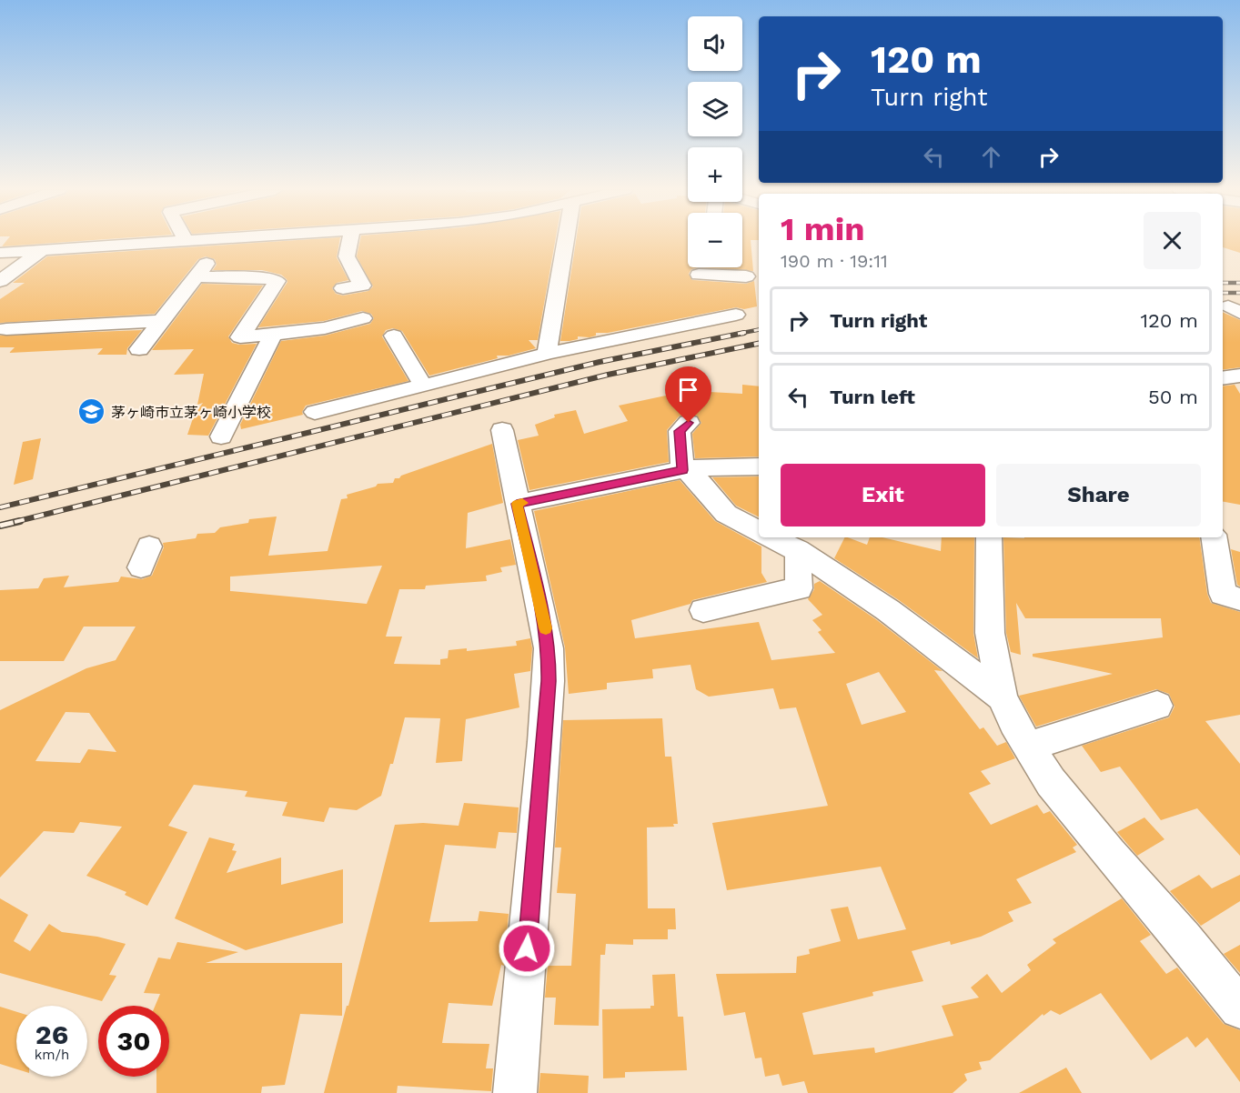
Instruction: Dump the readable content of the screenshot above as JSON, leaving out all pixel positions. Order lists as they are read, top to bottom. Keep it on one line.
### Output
{"places":{"school or university":["茅ヶ崎市立茅ヶ崎小学校"]},"page":{"map_buttons":["+","−"],"turn":["120 m","Turn right"],"heading":["1 min","190 m · 19:11"],"list":[{"name":"Turn right","value":"120 m"},{"name":"Turn left","value":"50 m"}],"buttons":["Exit","Share"],"speed":"26 km/h","limit":"30"}}
